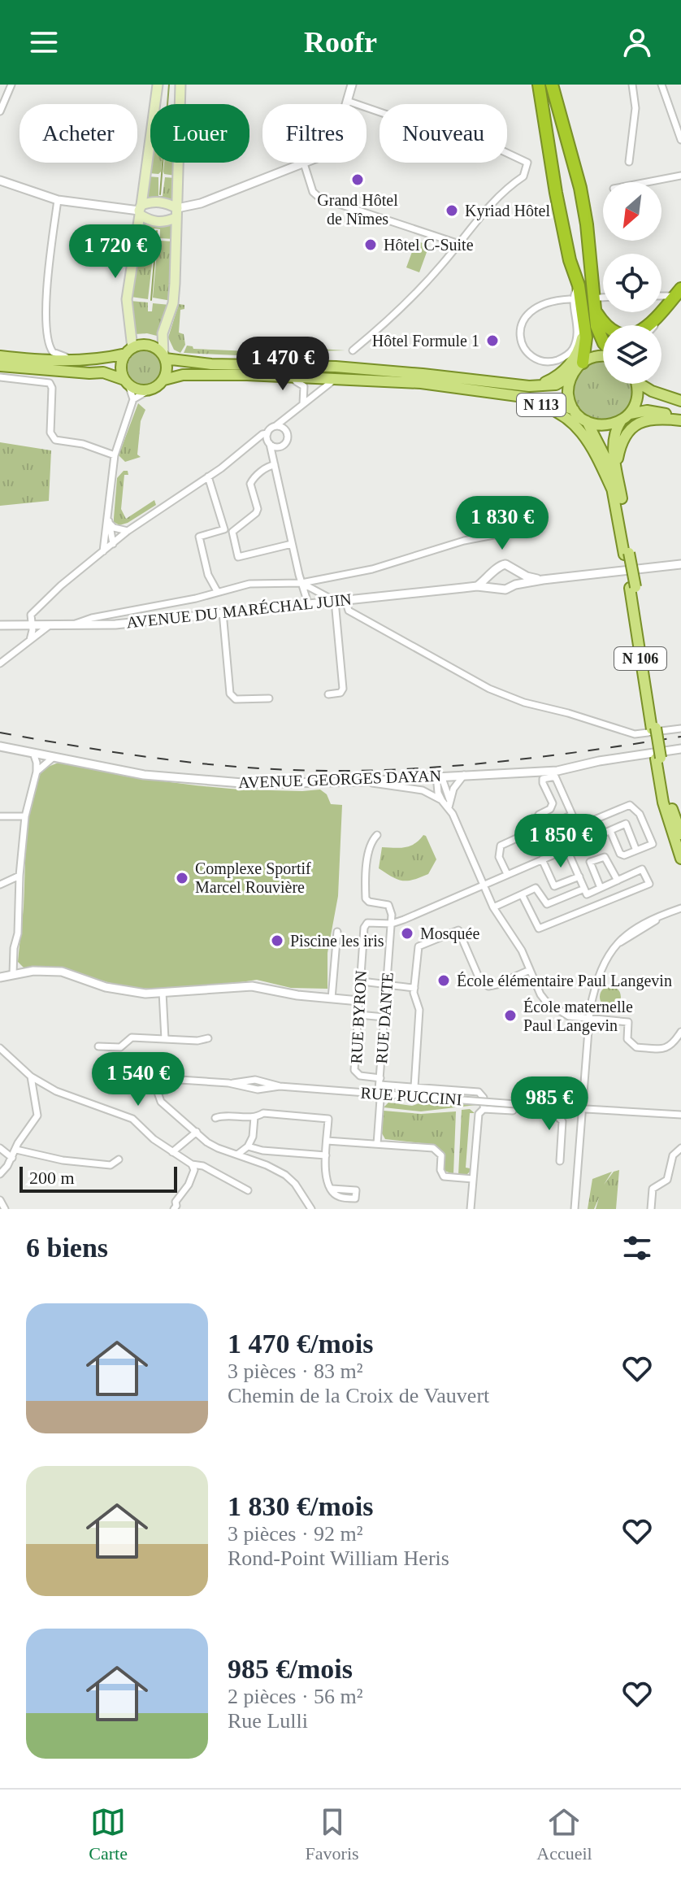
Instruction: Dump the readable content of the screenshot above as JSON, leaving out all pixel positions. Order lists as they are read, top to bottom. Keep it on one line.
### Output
{"streets":{"main road":["N 113","N 106"],"street":["AVENUE DU MARÉCHAL JUIN","AVENUE GEORGES DAYAN","RUE BYRON","RUE DANTE","RUE PUCCINI"]},"crossings":[["N 113","N 106"],["RUE BYRON","RUE DANTE"],["RUE DANTE","RUE PUCCINI"]],"places":["Grand Hôtel de Nîmes","Kyriad Hôtel","Hôtel C-Suite","Hôtel Formule 1","Complexe Sportif Marcel Rouvière","Mosquée","Piscine les iris","École élémentaire Paul Langevin","École maternelle Paul Langevin"],"scale_bar":"200 m","north":"bottom left","page":{"header":"Roofr","chip":["Acheter","Louer","Filtres","Nouveau"],"price":["1 720 €","1 470 €","1 830 €","1 850 €","1 540 €","985 €"],"scale":"200 m","heading":"6 biens","list":[{"name":"1 470 €/mois","note":"3 pièces · 83 m² · Chemin de la Croix de Vauvert"},{"name":"1 830 €/mois","note":"3 pièces · 92 m² · Rond-Point William Heris"},{"name":"985 €/mois","note":"2 pièces · 56 m² · Rue Lulli"}],"tabs":["Carte","Favoris","Accueil"]}}
